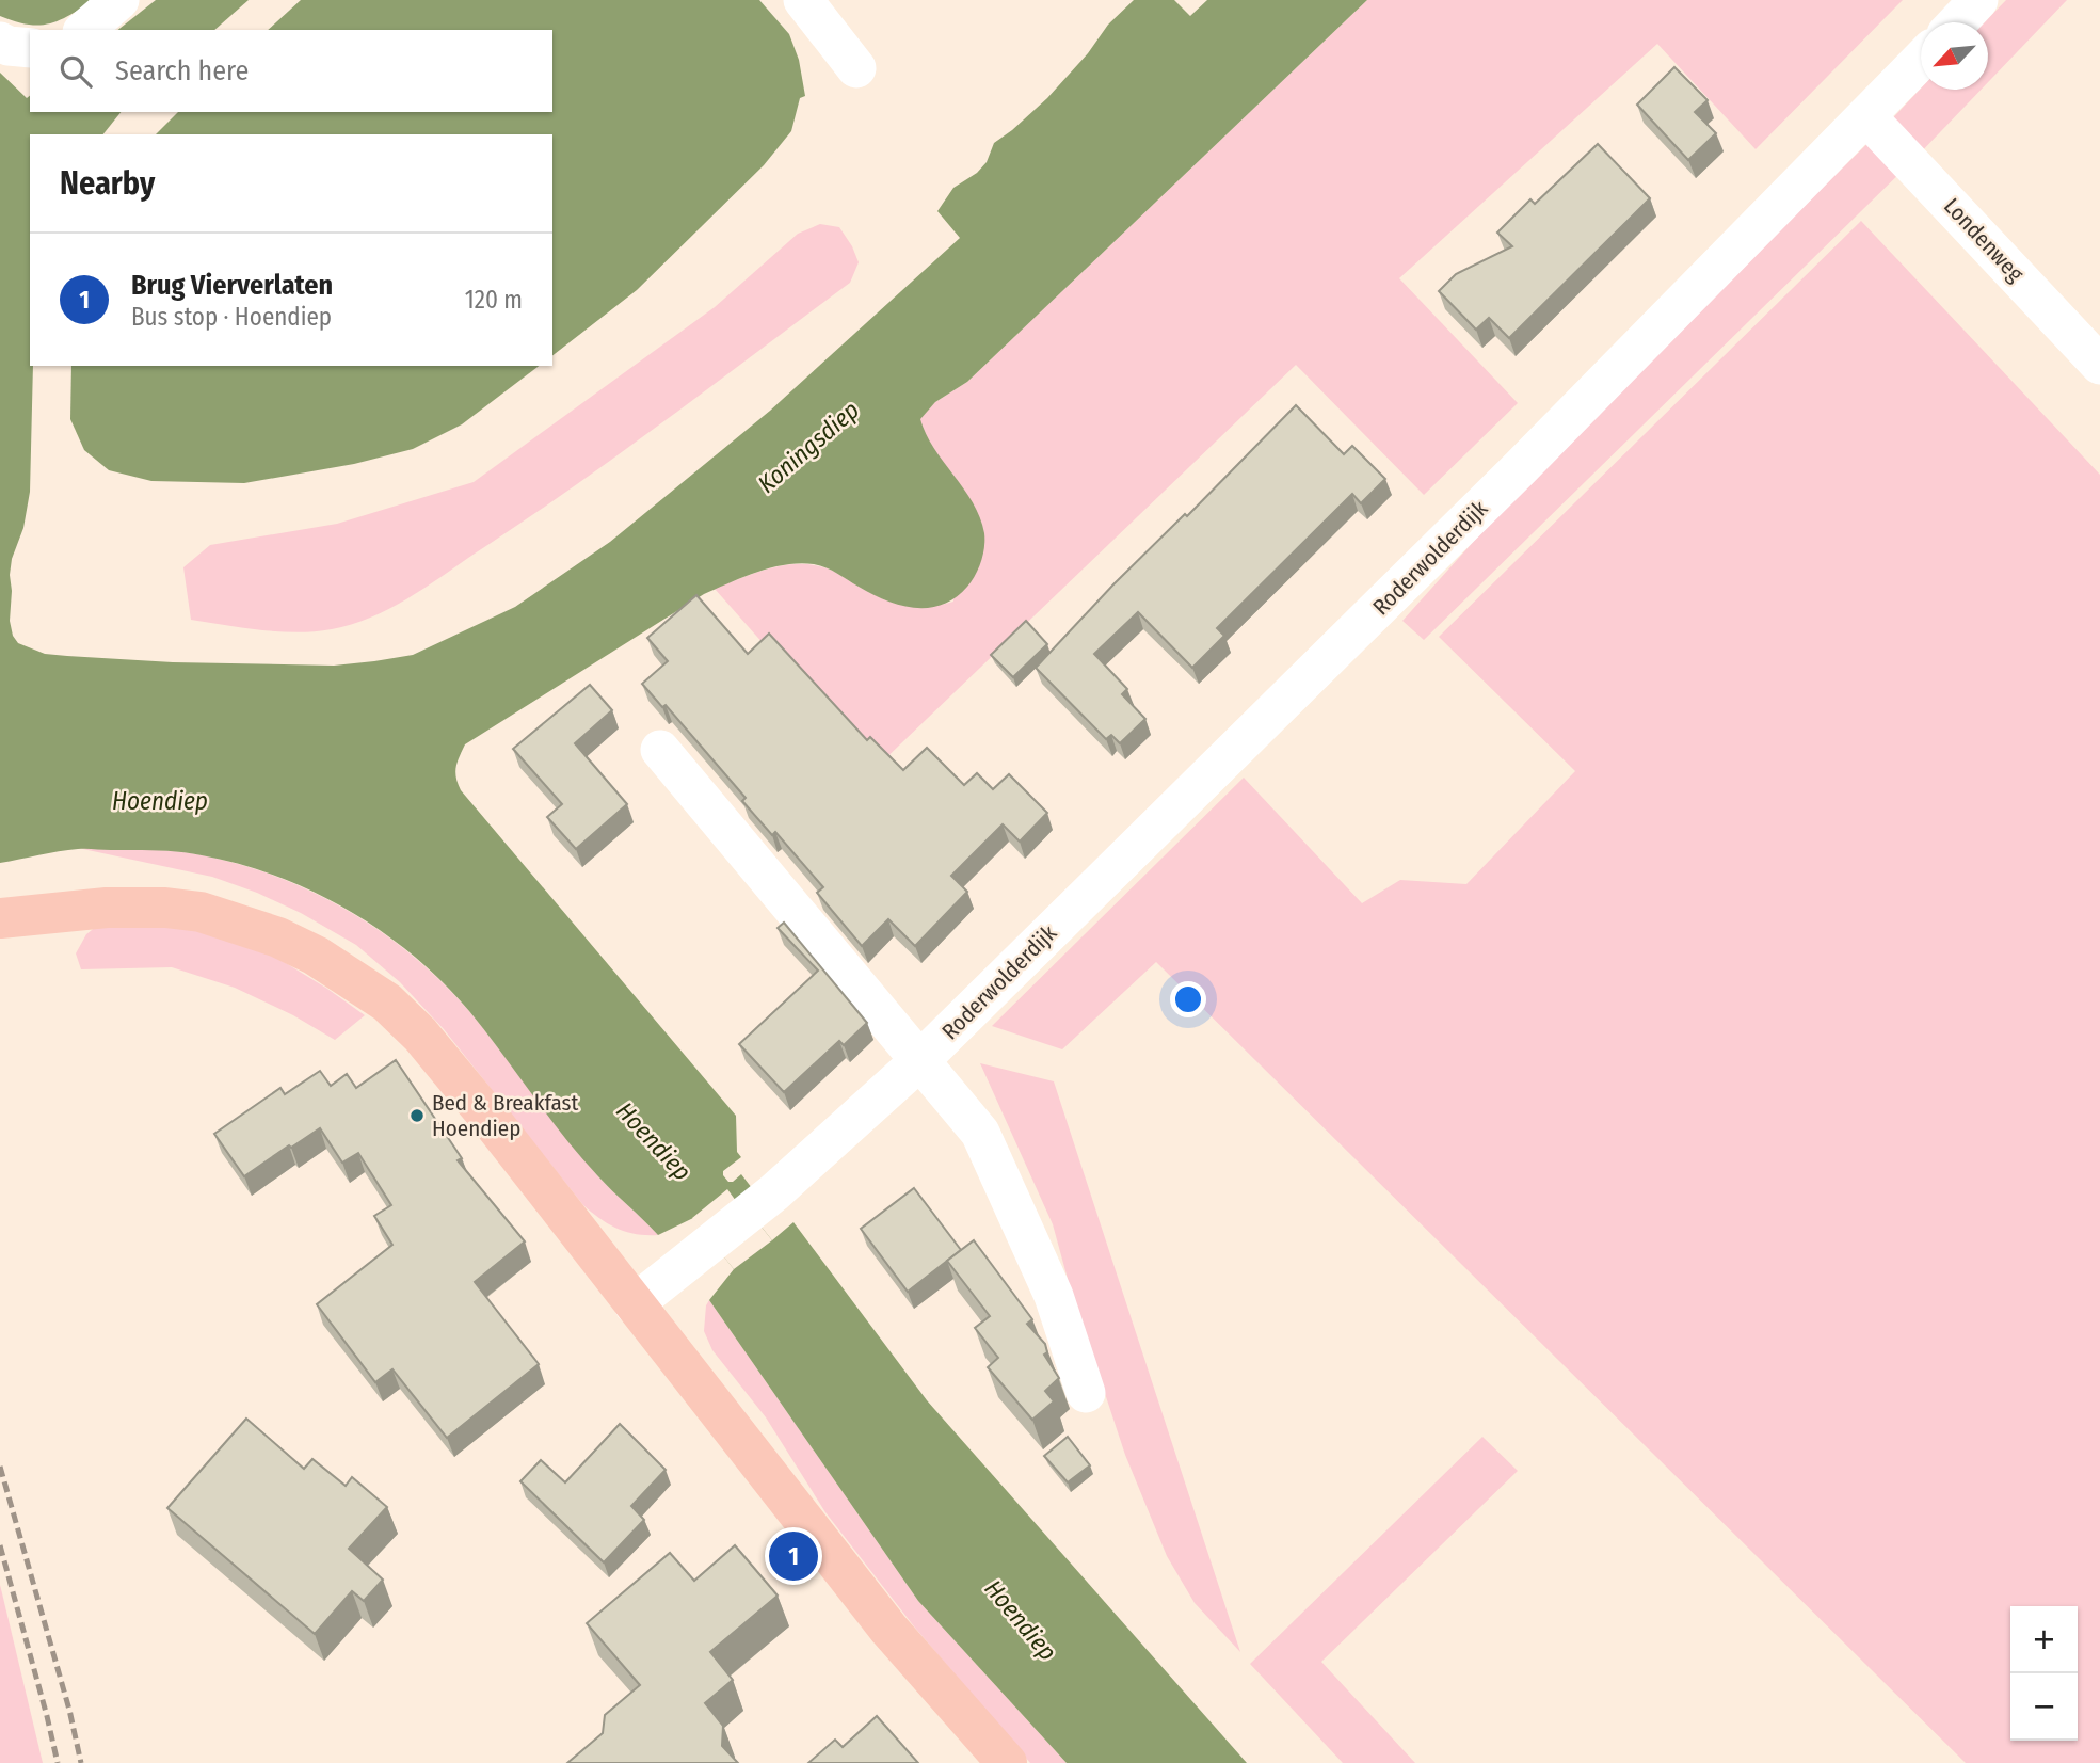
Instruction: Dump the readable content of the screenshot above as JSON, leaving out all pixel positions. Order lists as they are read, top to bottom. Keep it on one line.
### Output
{"streets":{"street":["Londenweg","Roderwolderdijk"]},"crossings":[["Londenweg","Roderwolderdijk"]],"water":["Koningsdiep","Hoendiep"],"places":["Bed & Breakfast Hoendiep"],"north":"bottom left","page":{"search":"Search here","heading":"Nearby","list":[{"mark":"1","name":"Brug Vierverlaten","note":"Bus stop · Hoendiep","value":"120 m"}],"pins":"1","map_buttons":["+","−"]}}
